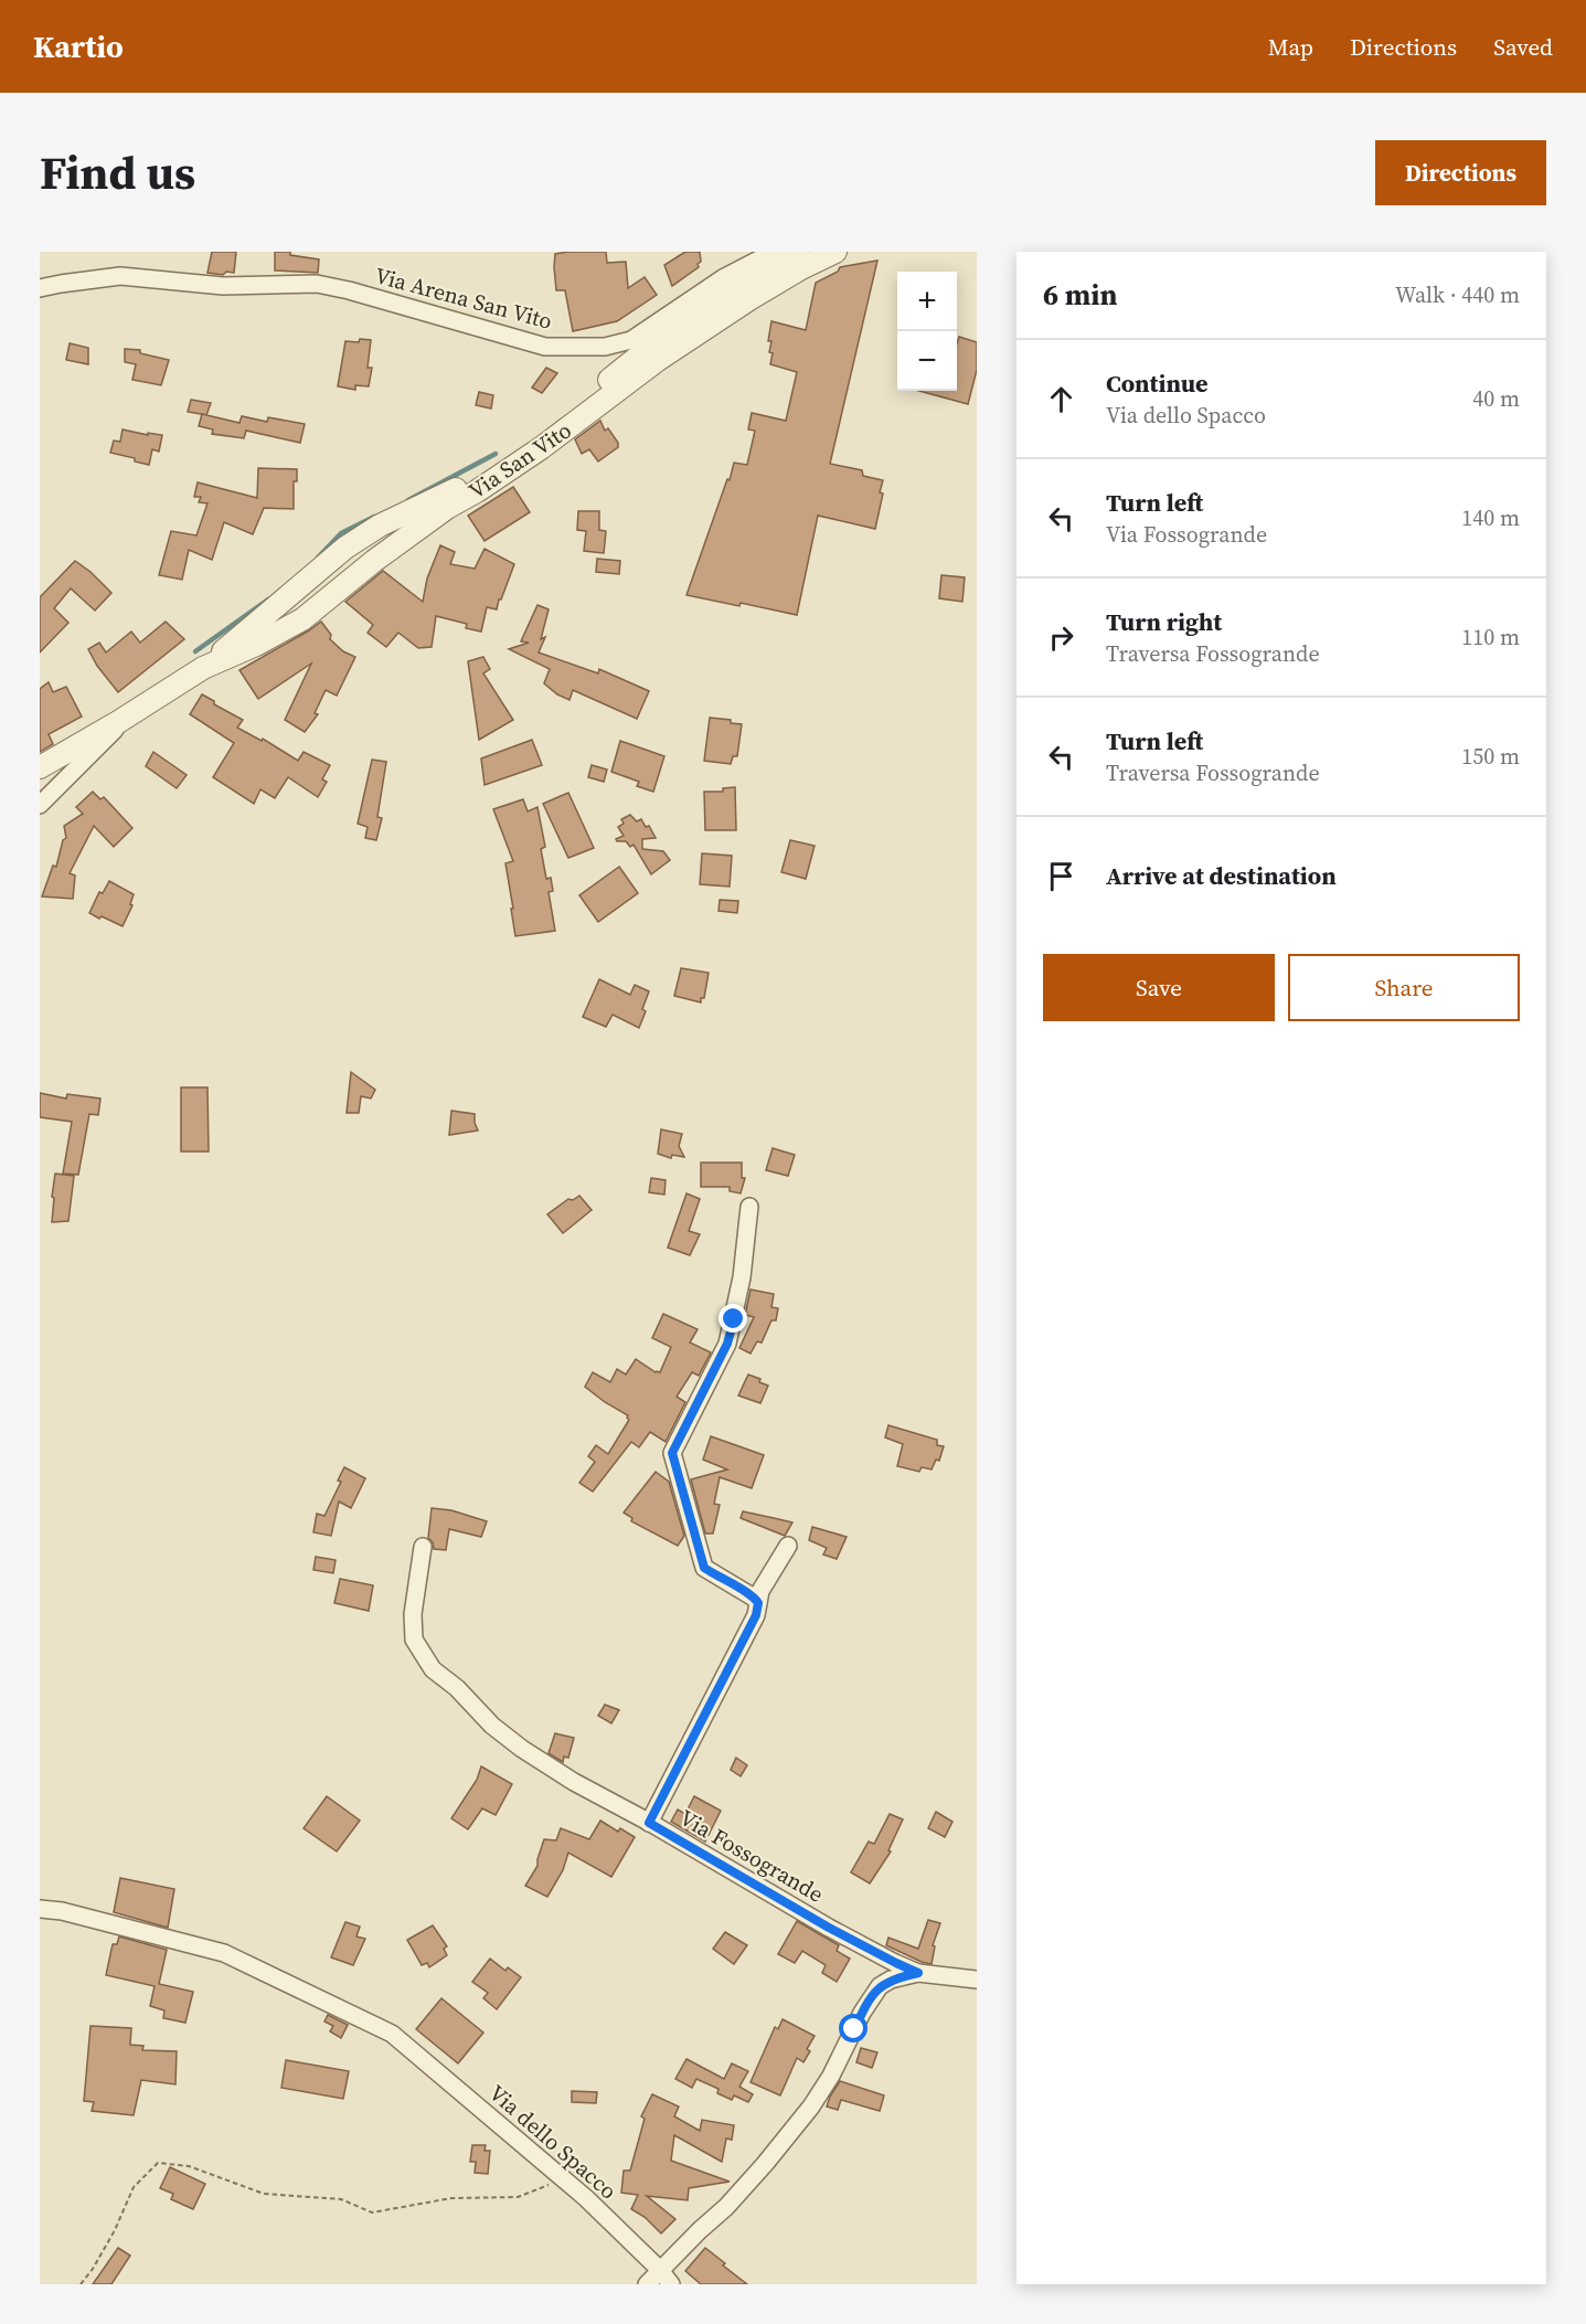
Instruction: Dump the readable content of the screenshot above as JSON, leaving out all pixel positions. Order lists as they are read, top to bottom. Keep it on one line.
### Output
{"streets":{"street":["Via Arena San Vito","Via San Vito","Via Fossogrande","Via dello Spacco"]},"page":{"header":"Kartio","nav":["Map","Directions","Saved"],"title":"Find us","buttons":["Directions",["Save","Share"]],"heading":["6 min","Walk · 440 m"],"map_buttons":["+","−"],"list":[["Continue","Via dello Spacco","40 m"],["Turn left","Via Fossogrande","140 m"],["Turn right","Traversa Fossogrande","110 m"],["Turn left","Traversa Fossogrande","150 m"],"Arrive at destination"]}}
